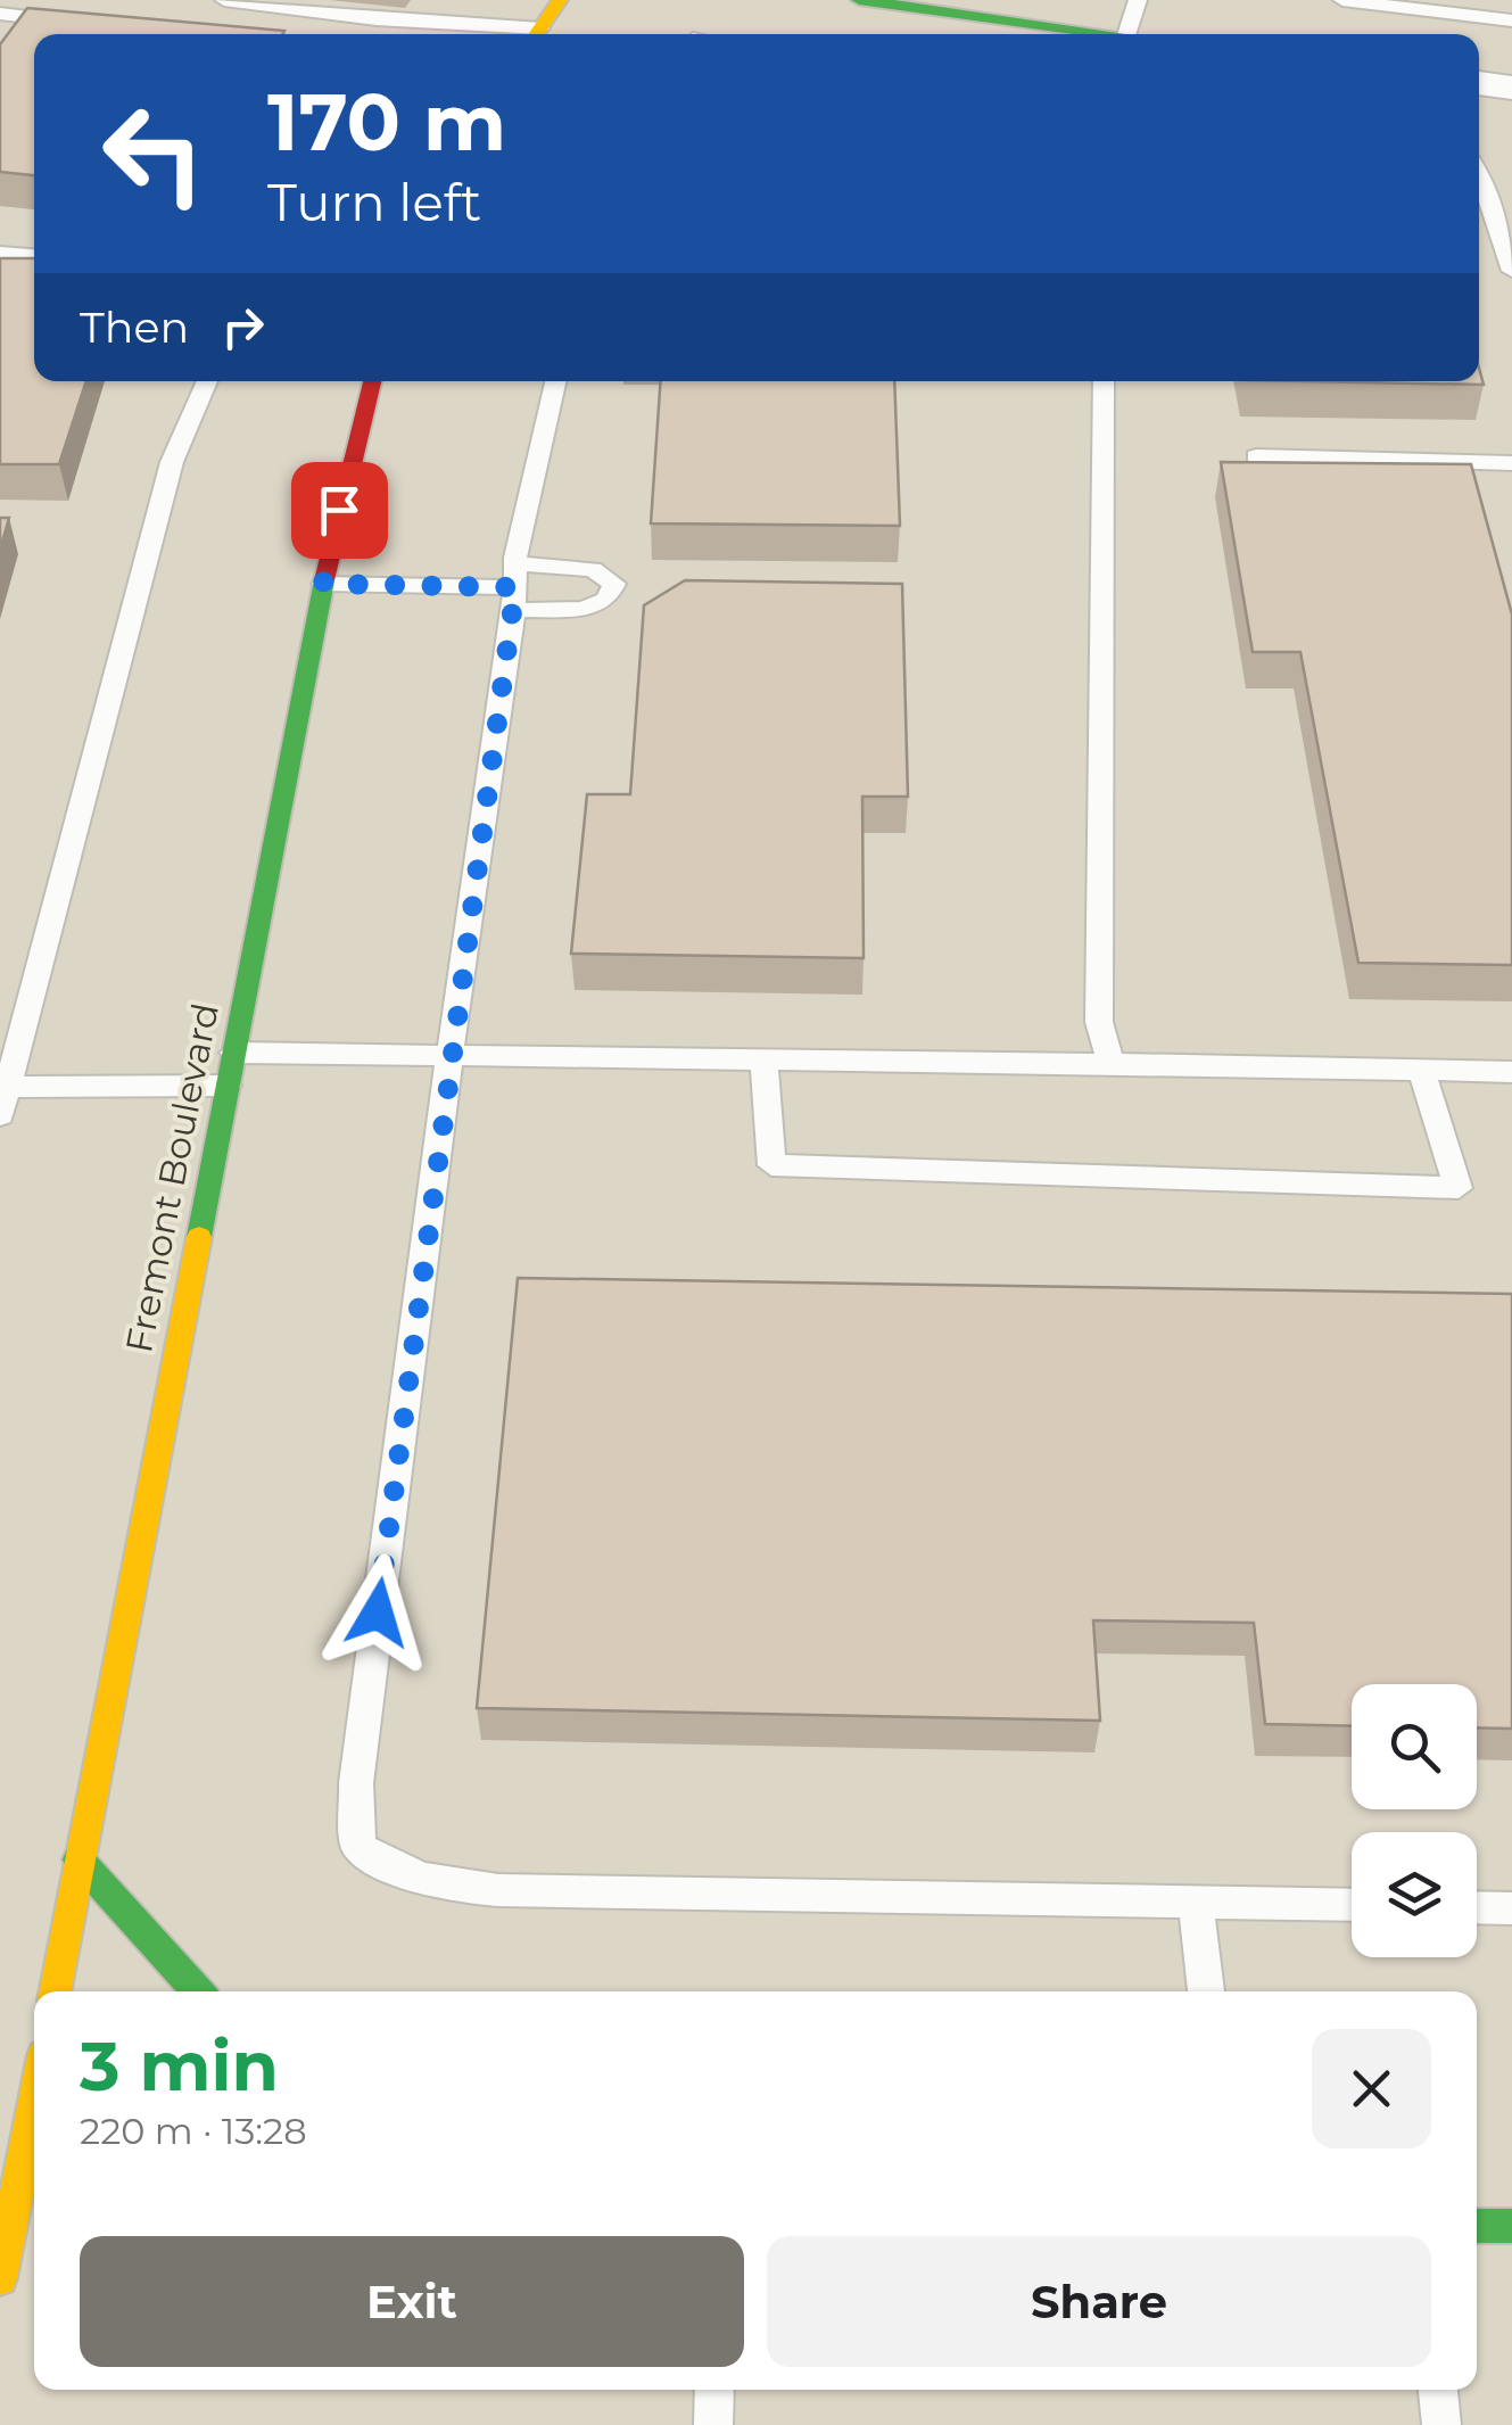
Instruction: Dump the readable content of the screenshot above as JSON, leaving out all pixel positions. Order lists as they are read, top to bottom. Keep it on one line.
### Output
{"streets":{"main road":["Fremont Boulevard"]},"page":{"turn":["170 m","Turn left"],"then":"Then","heading":["3 min","220 m · 13:28"],"buttons":["Exit","Share"]}}
